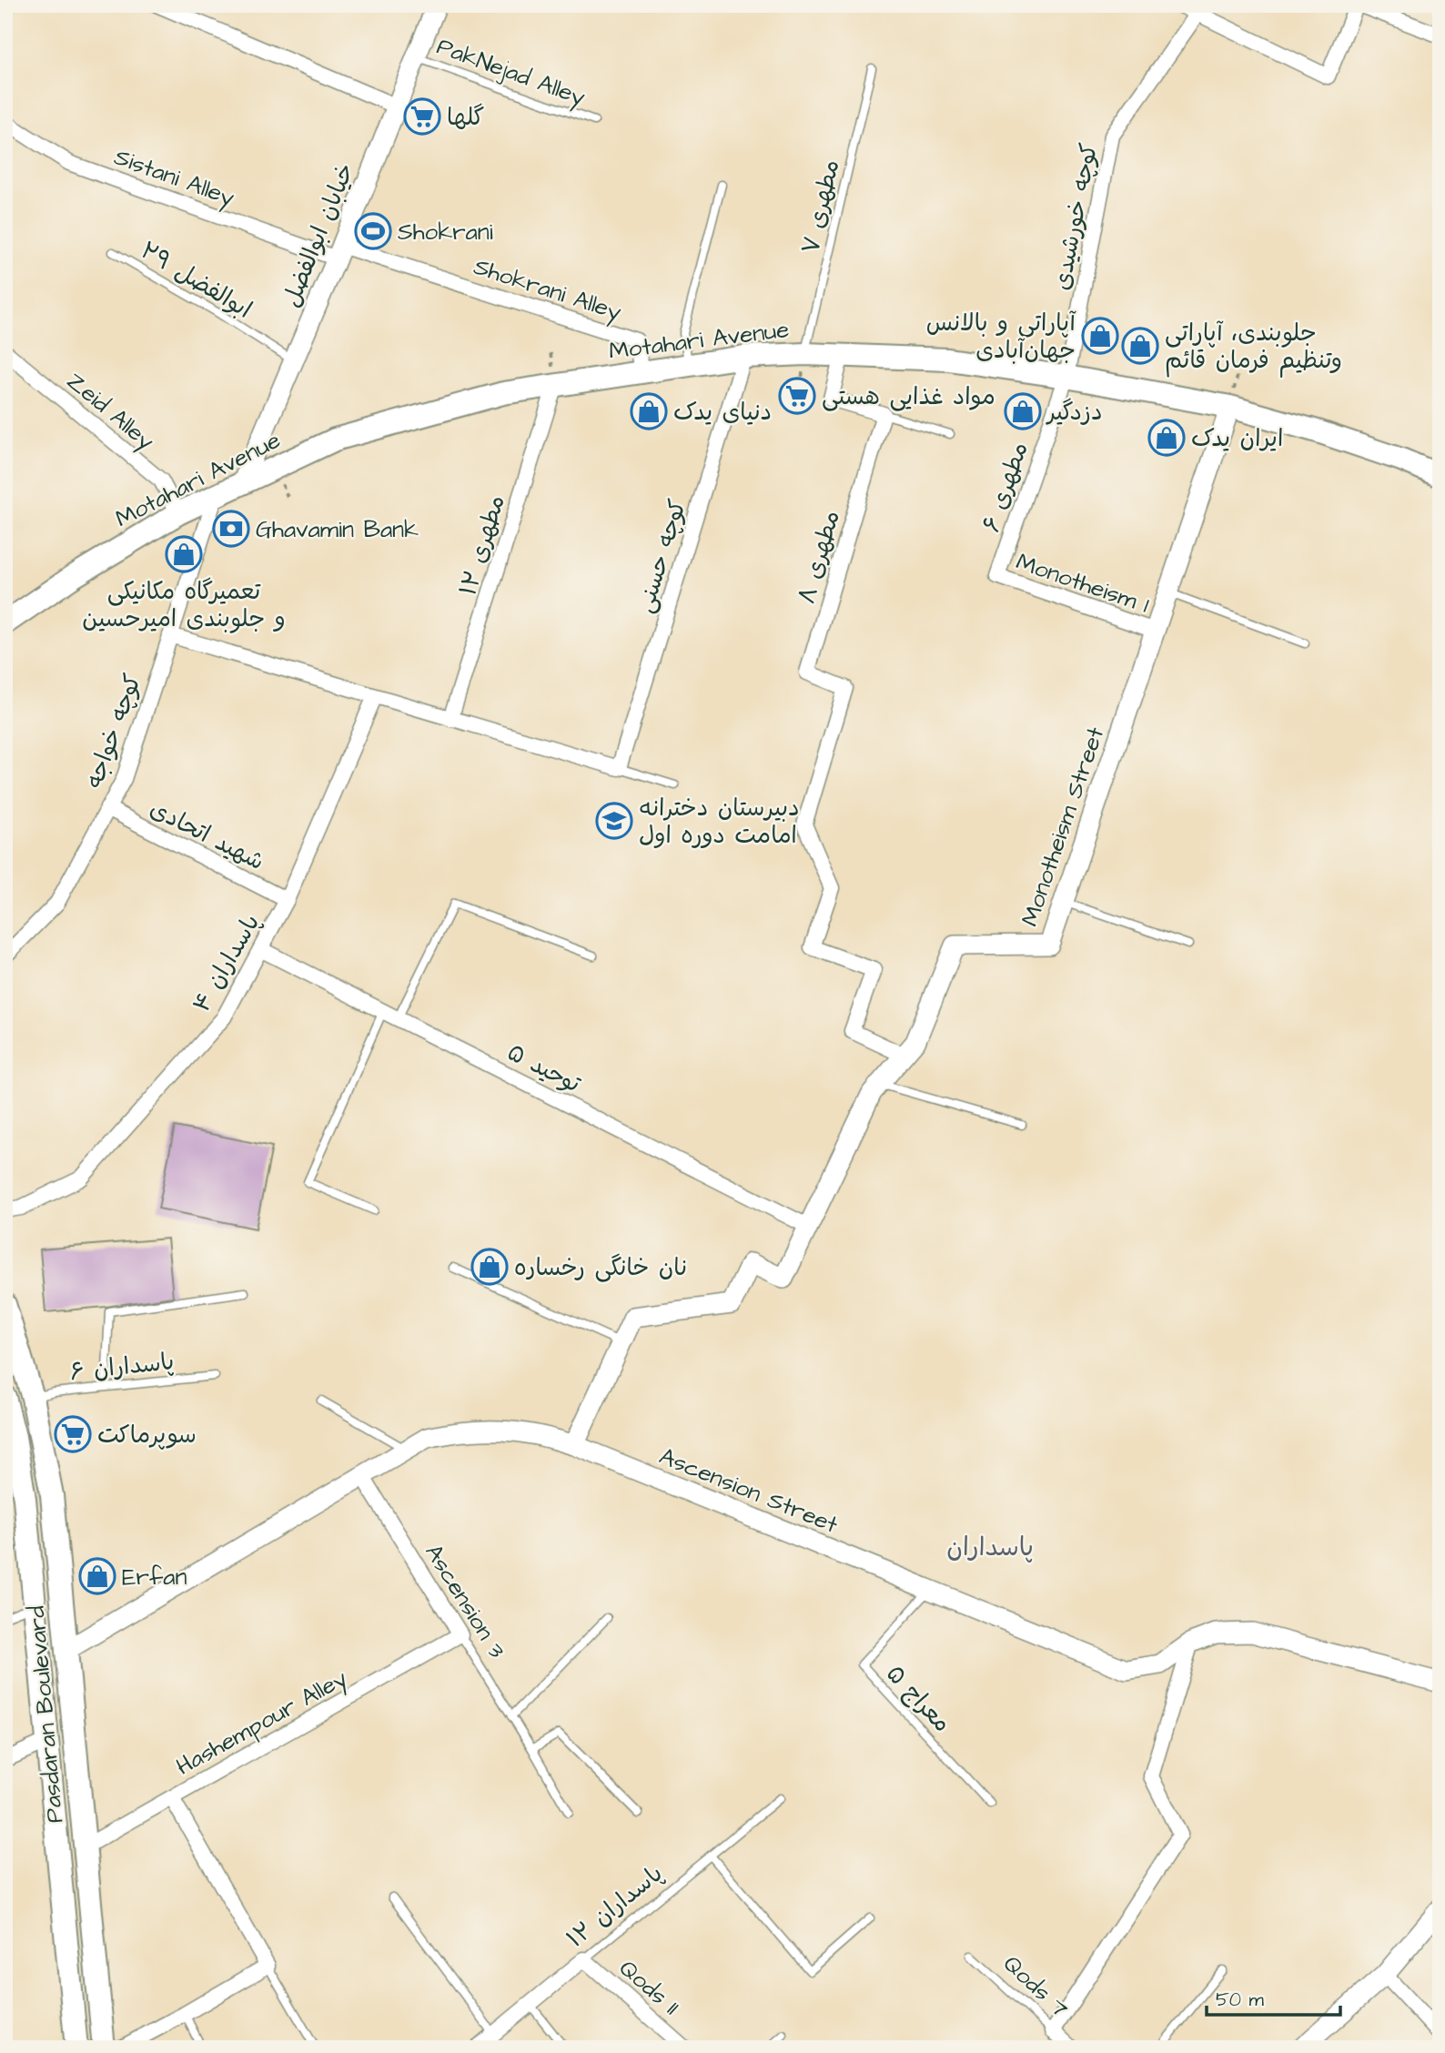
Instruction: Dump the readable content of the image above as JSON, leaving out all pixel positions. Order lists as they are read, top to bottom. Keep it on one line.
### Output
{"streets":{"main road":["Motahari Avenue","Pasdaran Boulevard"],"street":["Sistani Alley","کوچه خورشیدی","خیابان ابوالفضل","Shokrani Alley","Zeid Alley","مطهری ۶","مطهری ۱۲","کوچه حسنی","مطهری ۸","Monotheism 1","کوچه خواجه","Monotheism Street","شهید اتحادی","پاسداران ۴","توحید ۵","Ascension Street","Ascension 3","Hashempour Alley","پاسداران ۱۲","Qods 7","Qods 11"],"lane":["PakNejad Alley","مطهری ۷","ابوالفضل ۲۹","پاسداران ۶","معراج ۵"]},"crossings":[["PakNejad Alley","خیابان ابوالفضل"],["Sistani Alley","خیابان ابوالفضل"],["Sistani Alley","Shokrani Alley"],["مطهری ۷","Motahari Avenue"],["کوچه خورشیدی","Motahari Avenue"],["کوچه خورشیدی","مطهری ۶"],["خیابان ابوالفضل","ابوالفضل ۲۹"],["خیابان ابوالفضل","Shokrani Alley"],["خیابان ابوالفضل","Motahari Avenue"],["Shokrani Alley","Motahari Avenue"],["Motahari Avenue","Zeid Alley"],["Motahari Avenue","مطهری ۶"],["Motahari Avenue","مطهری ۱۲"],["Motahari Avenue","کوچه حسنی"],["Motahari Avenue","کوچه خواجه"],["Motahari Avenue","Monotheism Street"],["مطهری ۶","Monotheism 1"],["مطهری ۸","Monotheism Street"],["Monotheism 1","Monotheism Street"],["کوچه خواجه","شهید اتحادی"],["Monotheism Street","توحید ۵"],["Monotheism Street","Ascension Street"],["شهید اتحادی","پاسداران ۴"],["پاسداران ۴","توحید ۵"],["پاسداران ۶","Pasdaran Boulevard"],["Ascension Street","Ascension 3"],["Ascension Street","معراج ۵"],["Ascension Street","Pasdaran Boulevard"],["Ascension 3","Hashempour Alley"],["Pasdaran Boulevard","Hashempour Alley"],["پاسداران ۱۲","Qods 11"]],"districts":["پاسداران"],"places":{"supermarket":["گلها","مواد غذایی هستی","سوپرماکت"],"sports":["Shokrani"],"shop":["آپاراتی و بالانس جهان‌آبادی","جلوبندی، آپاراتی وتنظیم فرمان قائم","دنیای یدک","دزدگیر","ایران یدک","تعمیرگاه مکانیکی و جلوبندی امیرحسین","نان خانگی رخساره","Erfan"],"bank":["Ghavamin Bank"],"school or university":["دبیرستان دخترانه امامت دوره اول"]},"scale_bar":"50 m"}
